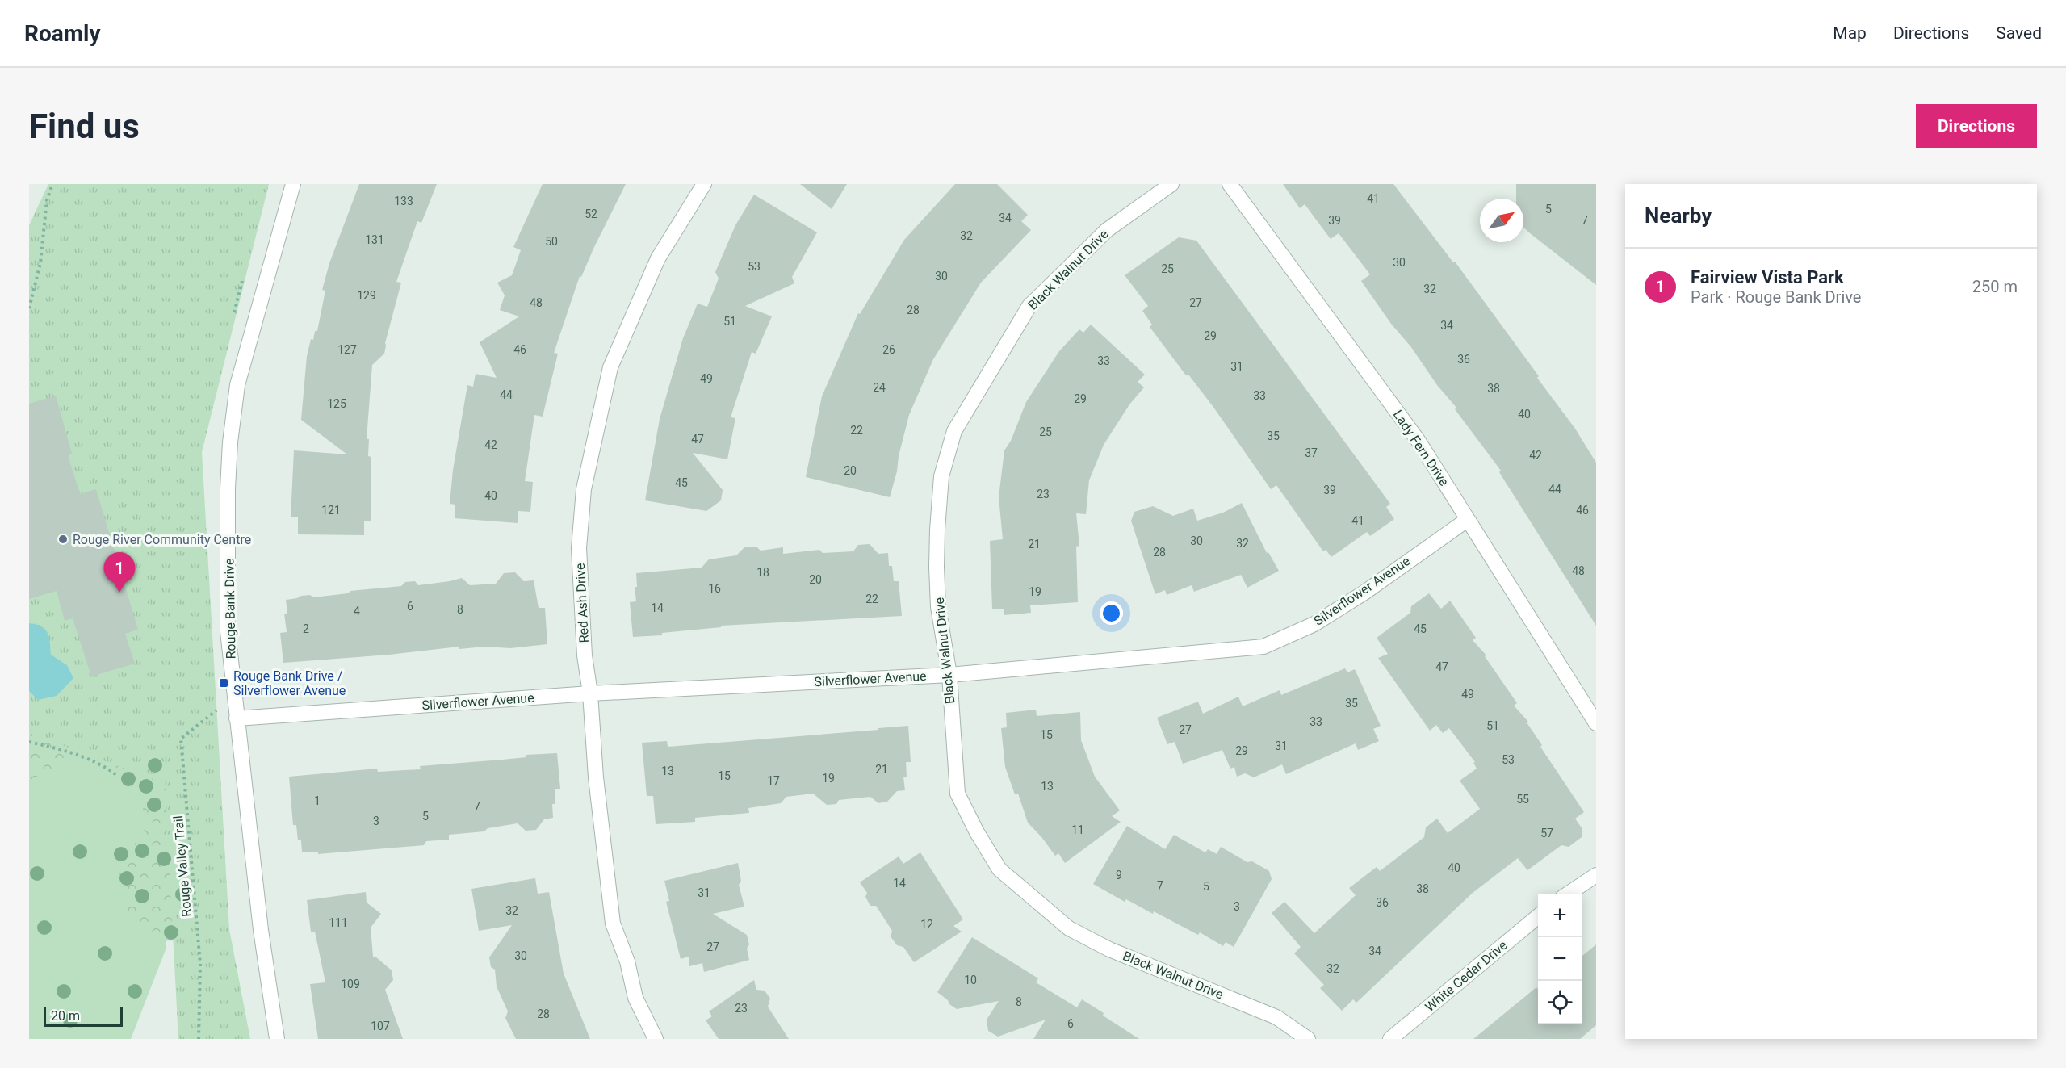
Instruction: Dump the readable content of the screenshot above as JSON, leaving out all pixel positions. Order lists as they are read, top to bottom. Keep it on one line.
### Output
{"streets":{"street":["Black Walnut Drive","Lady Fern Drive","Silverflower Avenue","Red Ash Drive","Rouge Bank Drive","White Cedar Drive"],"path":["Rouge Valley Trail"]},"crossings":[["Black Walnut Drive","Silverflower Avenue"],["Lady Fern Drive","Silverflower Avenue"],["Silverflower Avenue","Red Ash Drive"],["Silverflower Avenue","Rouge Bank Drive"]],"places":{"other":["Rouge River Community Centre"],"transit":["Rouge Bank Drive / Silverflower Avenue"]},"house_numbers":["41","133","5","52","34","39","7","32","131","50","30","53","25","30","32","129","48","27","28","51","34","29","127","46","26","36","33","31","49","24","38","44","33","29","125","40","22","25","35","47","42","37","42","20","45","44","39","23","40","121","46","41","30","32","21","28","48","18","20","16","19","22","6","14","8","4","2","45","47","49","35","33","51","27","15","31","29","53","21","13","15","19","17","13","55","1","7","5","3","11","57","40","9","14","7","5","38","31","36","3","32","111","12","27","34","30","32","10","109","8","23","28","6","107"],"scale_bar":"20 m","north":"top right","page":{"header":"Roamly","nav":["Map","Directions","Saved"],"buttons":"Directions","title":"Find us","heading":"Nearby","list":[{"mark":"1","name":"Fairview Vista Park","note":"Park · Rouge Bank Drive","value":"250 m"}],"pins":"1","map_buttons":["+","−"],"scale":"20 m"}}
